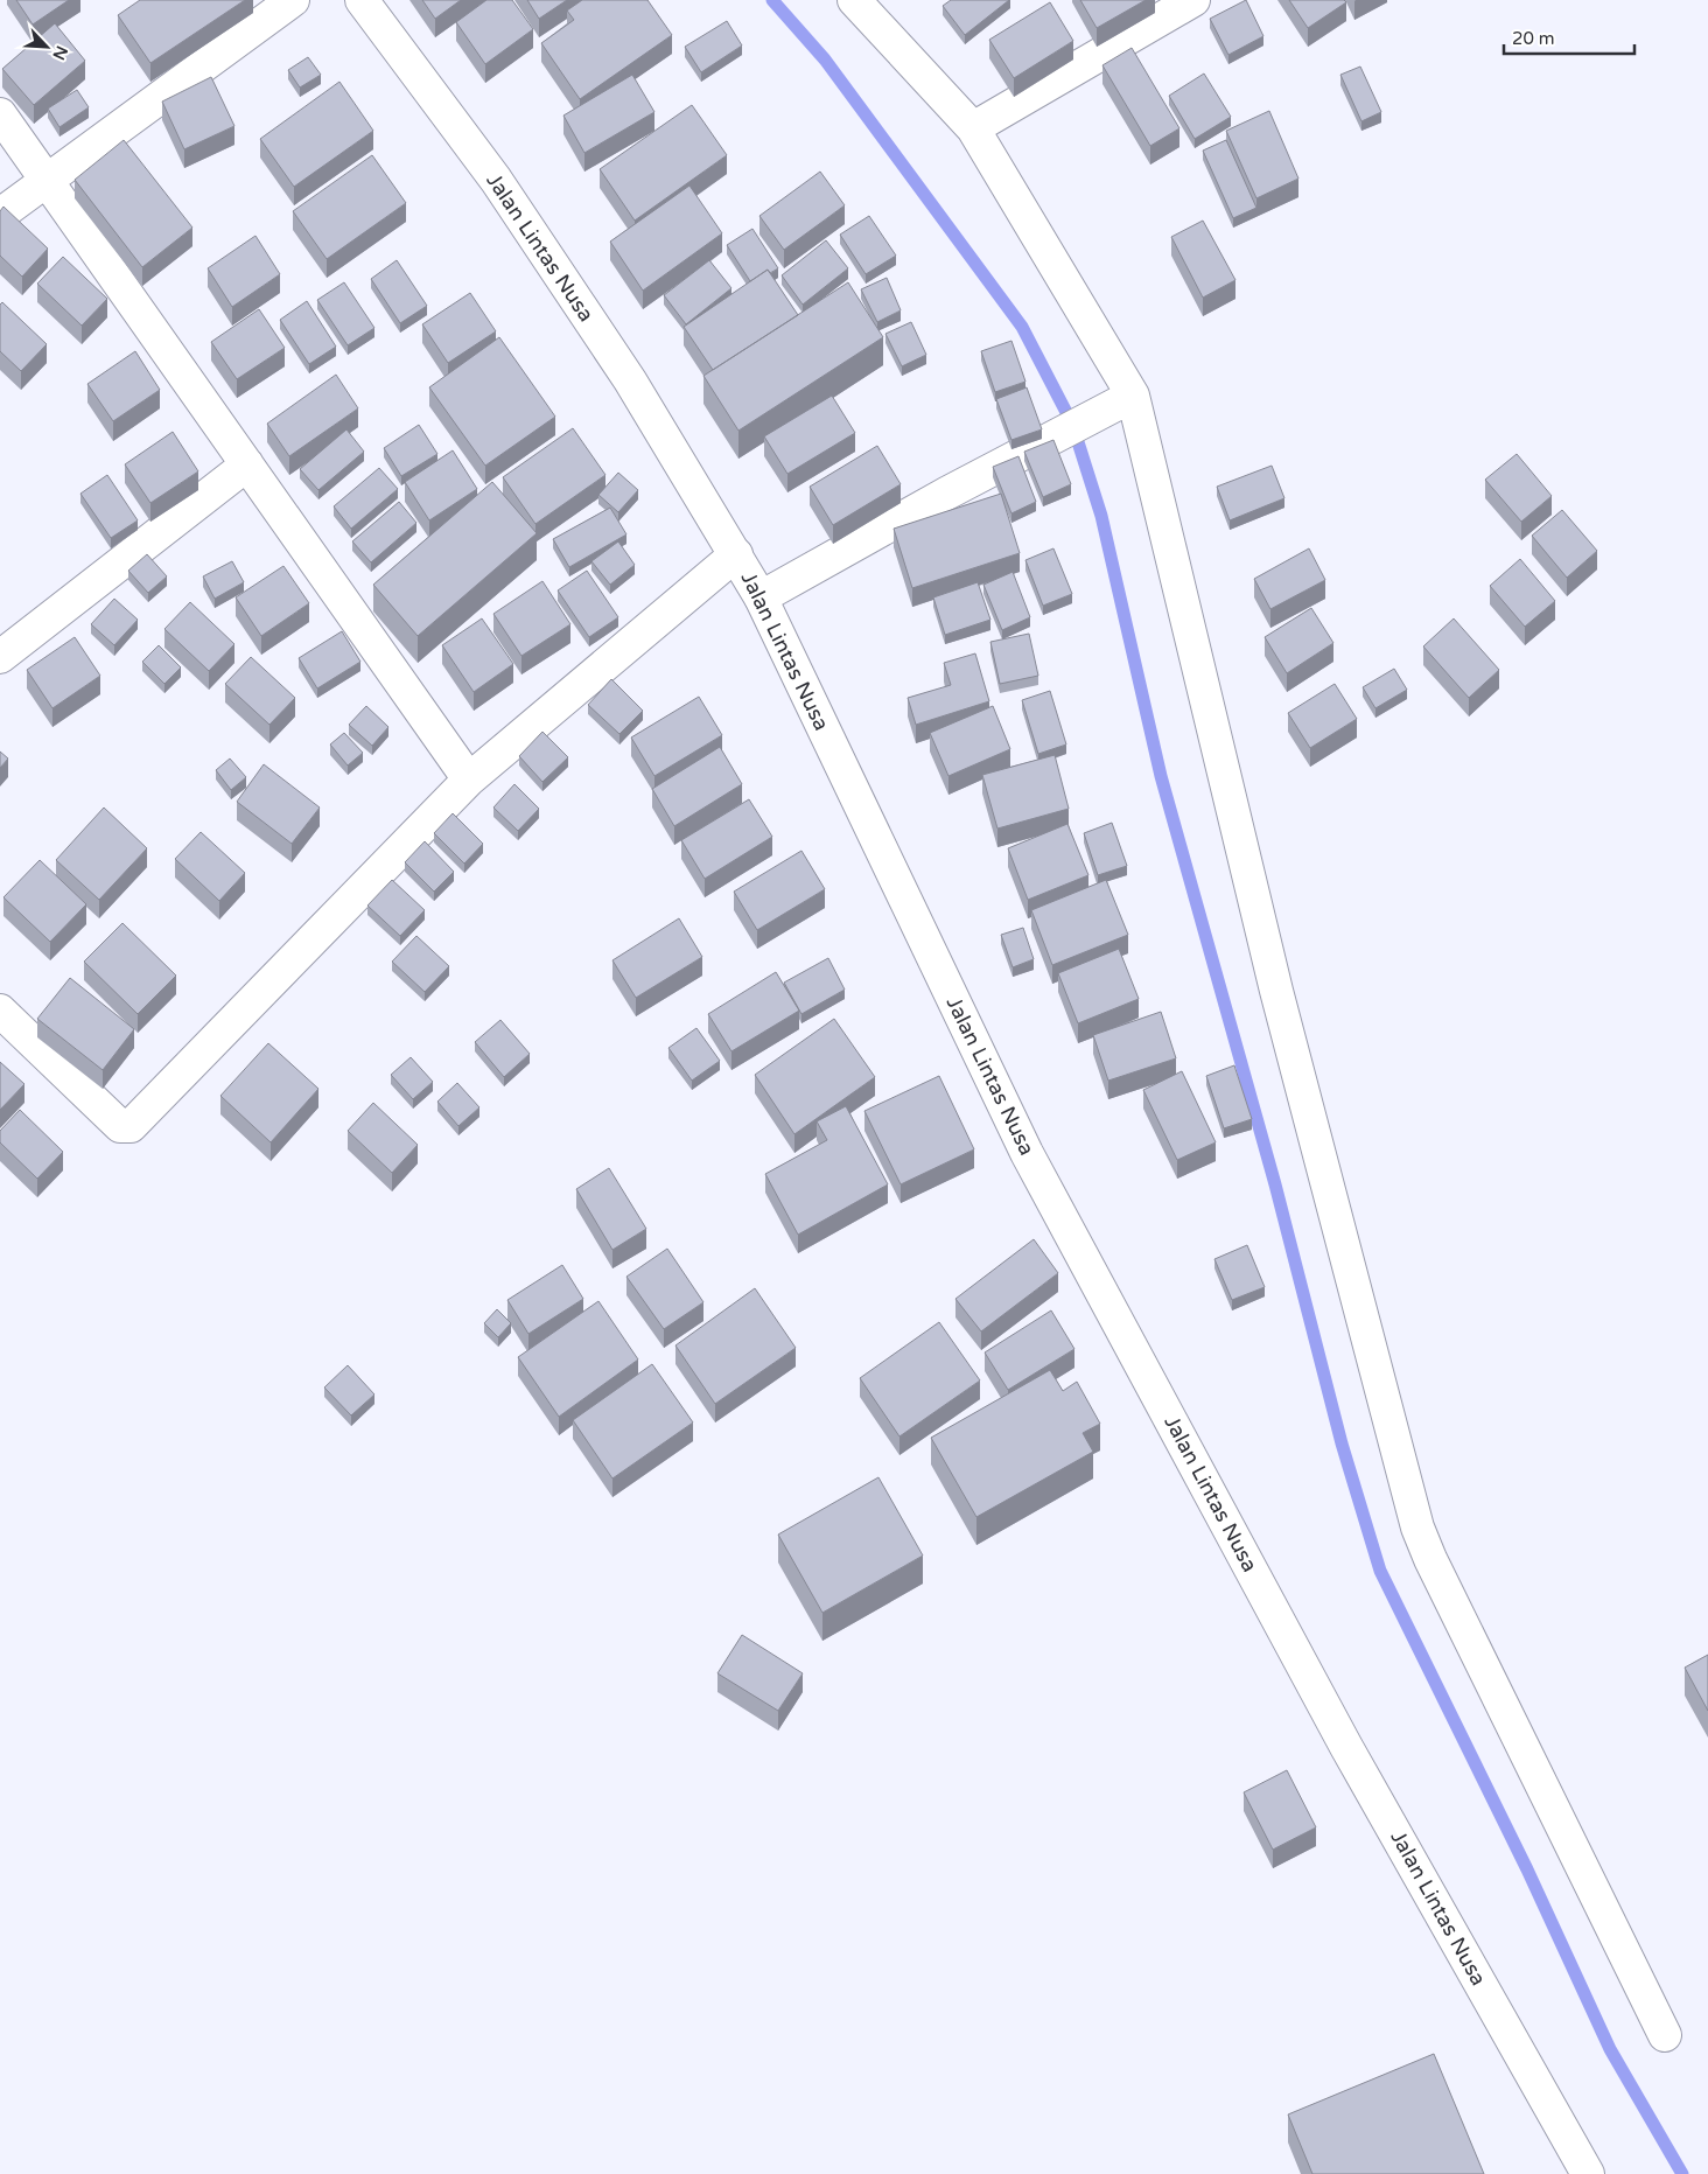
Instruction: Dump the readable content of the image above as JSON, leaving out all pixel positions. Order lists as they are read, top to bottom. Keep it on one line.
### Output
{"streets":{"main road":["Jalan Lintas Nusa"]},"scale_bar":"20 m","north":"bottom right"}
